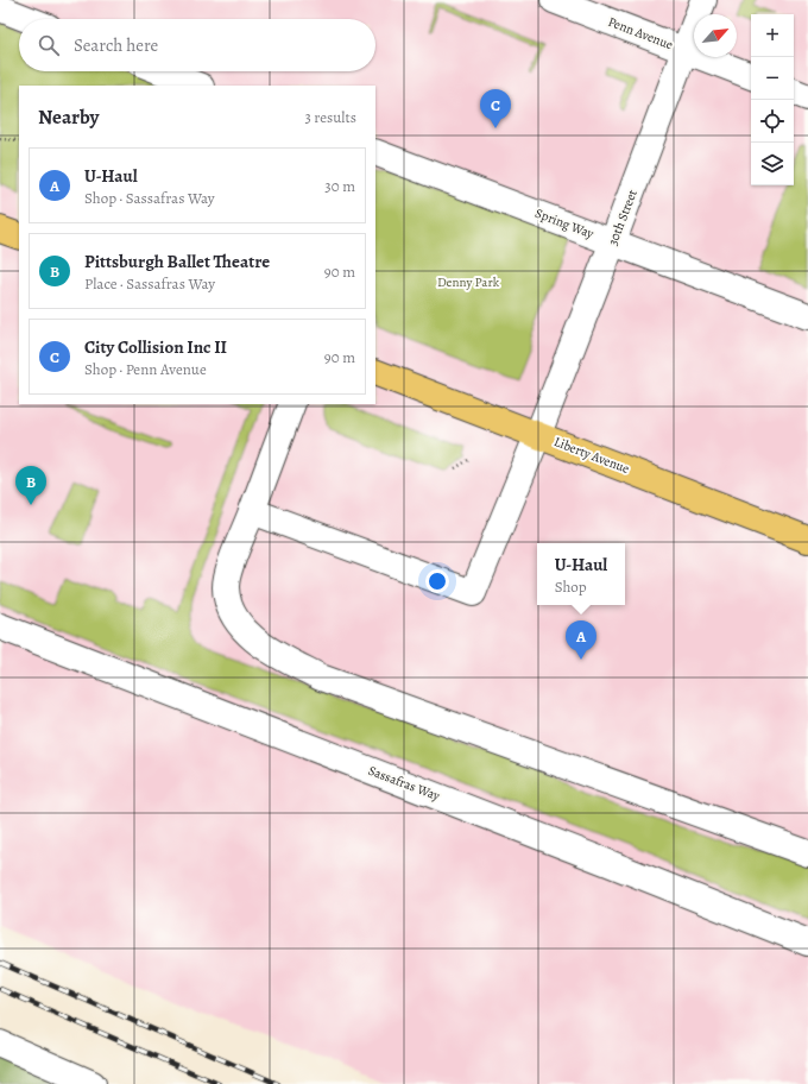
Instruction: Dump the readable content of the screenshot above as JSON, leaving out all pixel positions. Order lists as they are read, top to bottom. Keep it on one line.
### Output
{"streets":{"main road":["Liberty Avenue"],"street":["Penn Avenue","30th Street","Spring Way","Sassafras Way"]},"crossings":[["Penn Avenue","30th Street"],["30th Street","Spring Way"],["30th Street","Liberty Avenue"]],"parks":["Denny Park"],"north":"top right","page":{"map_buttons":["+","−"],"search":"Search here","heading":["Nearby","3 results"],"pins":["C","B","A"],"list":[{"mark":"A","name":"U-Haul","note":"Shop · Sassafras Way","value":"30 m"},{"mark":"B","name":"Pittsburgh Ballet Theatre","note":"Place · Sassafras Way","value":"90 m"},{"mark":"C","name":"City Collision Inc II","note":"Shop · Penn Avenue","value":"90 m"}],"popup":["U-Haul","Shop"]}}
